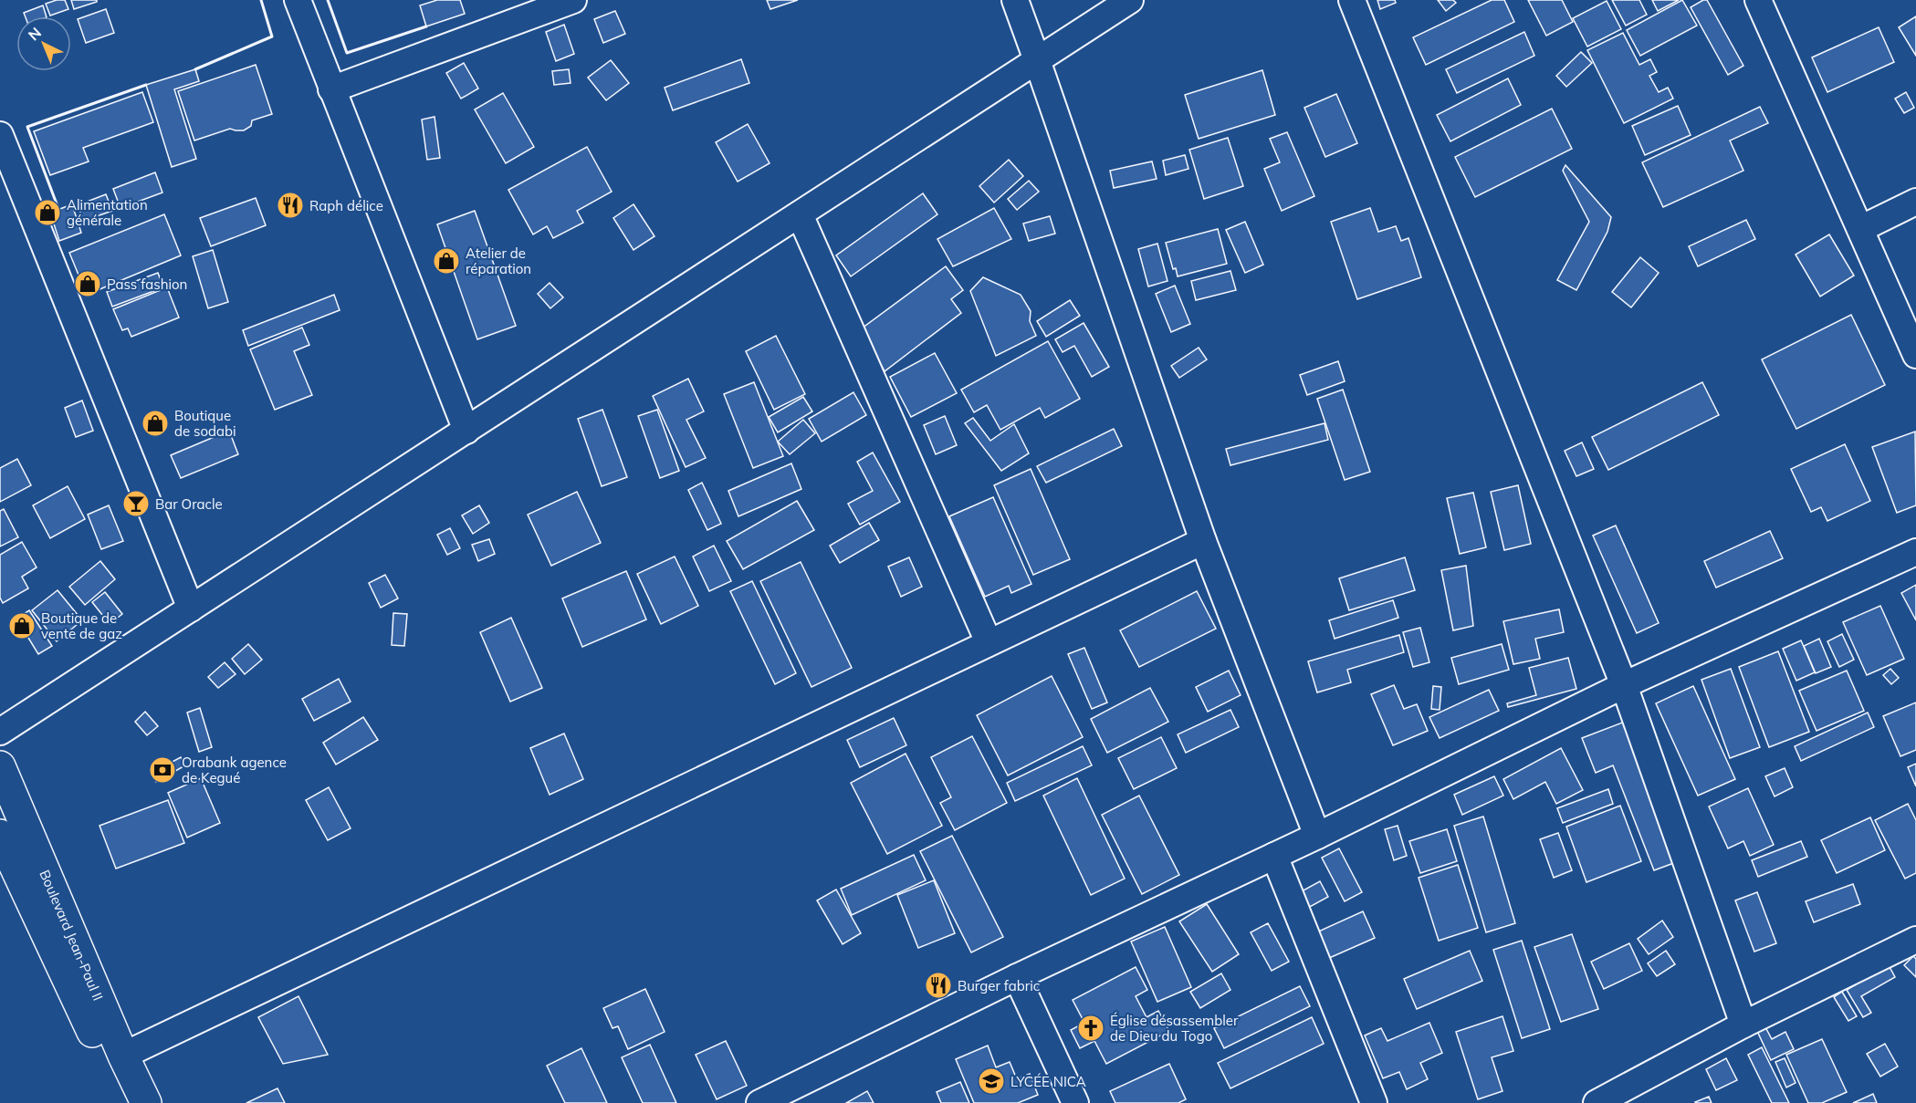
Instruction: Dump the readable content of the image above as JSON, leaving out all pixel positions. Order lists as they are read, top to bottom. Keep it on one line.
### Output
{"streets":{"main road":["Boulevard Jean-Paul II"]},"places":{"restaurant":["Raph délice","Burger fabric"],"shop":["Alimentation générale","Atelier de réparation","Pass fashion","Boutique de sodabi","Boutique de vente de gaz"],"bar":["Bar Oracle"],"bank":["Orabank agence de Kegué"],"church":["Église désassembler de Dieu du Togo"],"school or university":["LYCÉE NICA"]},"north":"top left"}
